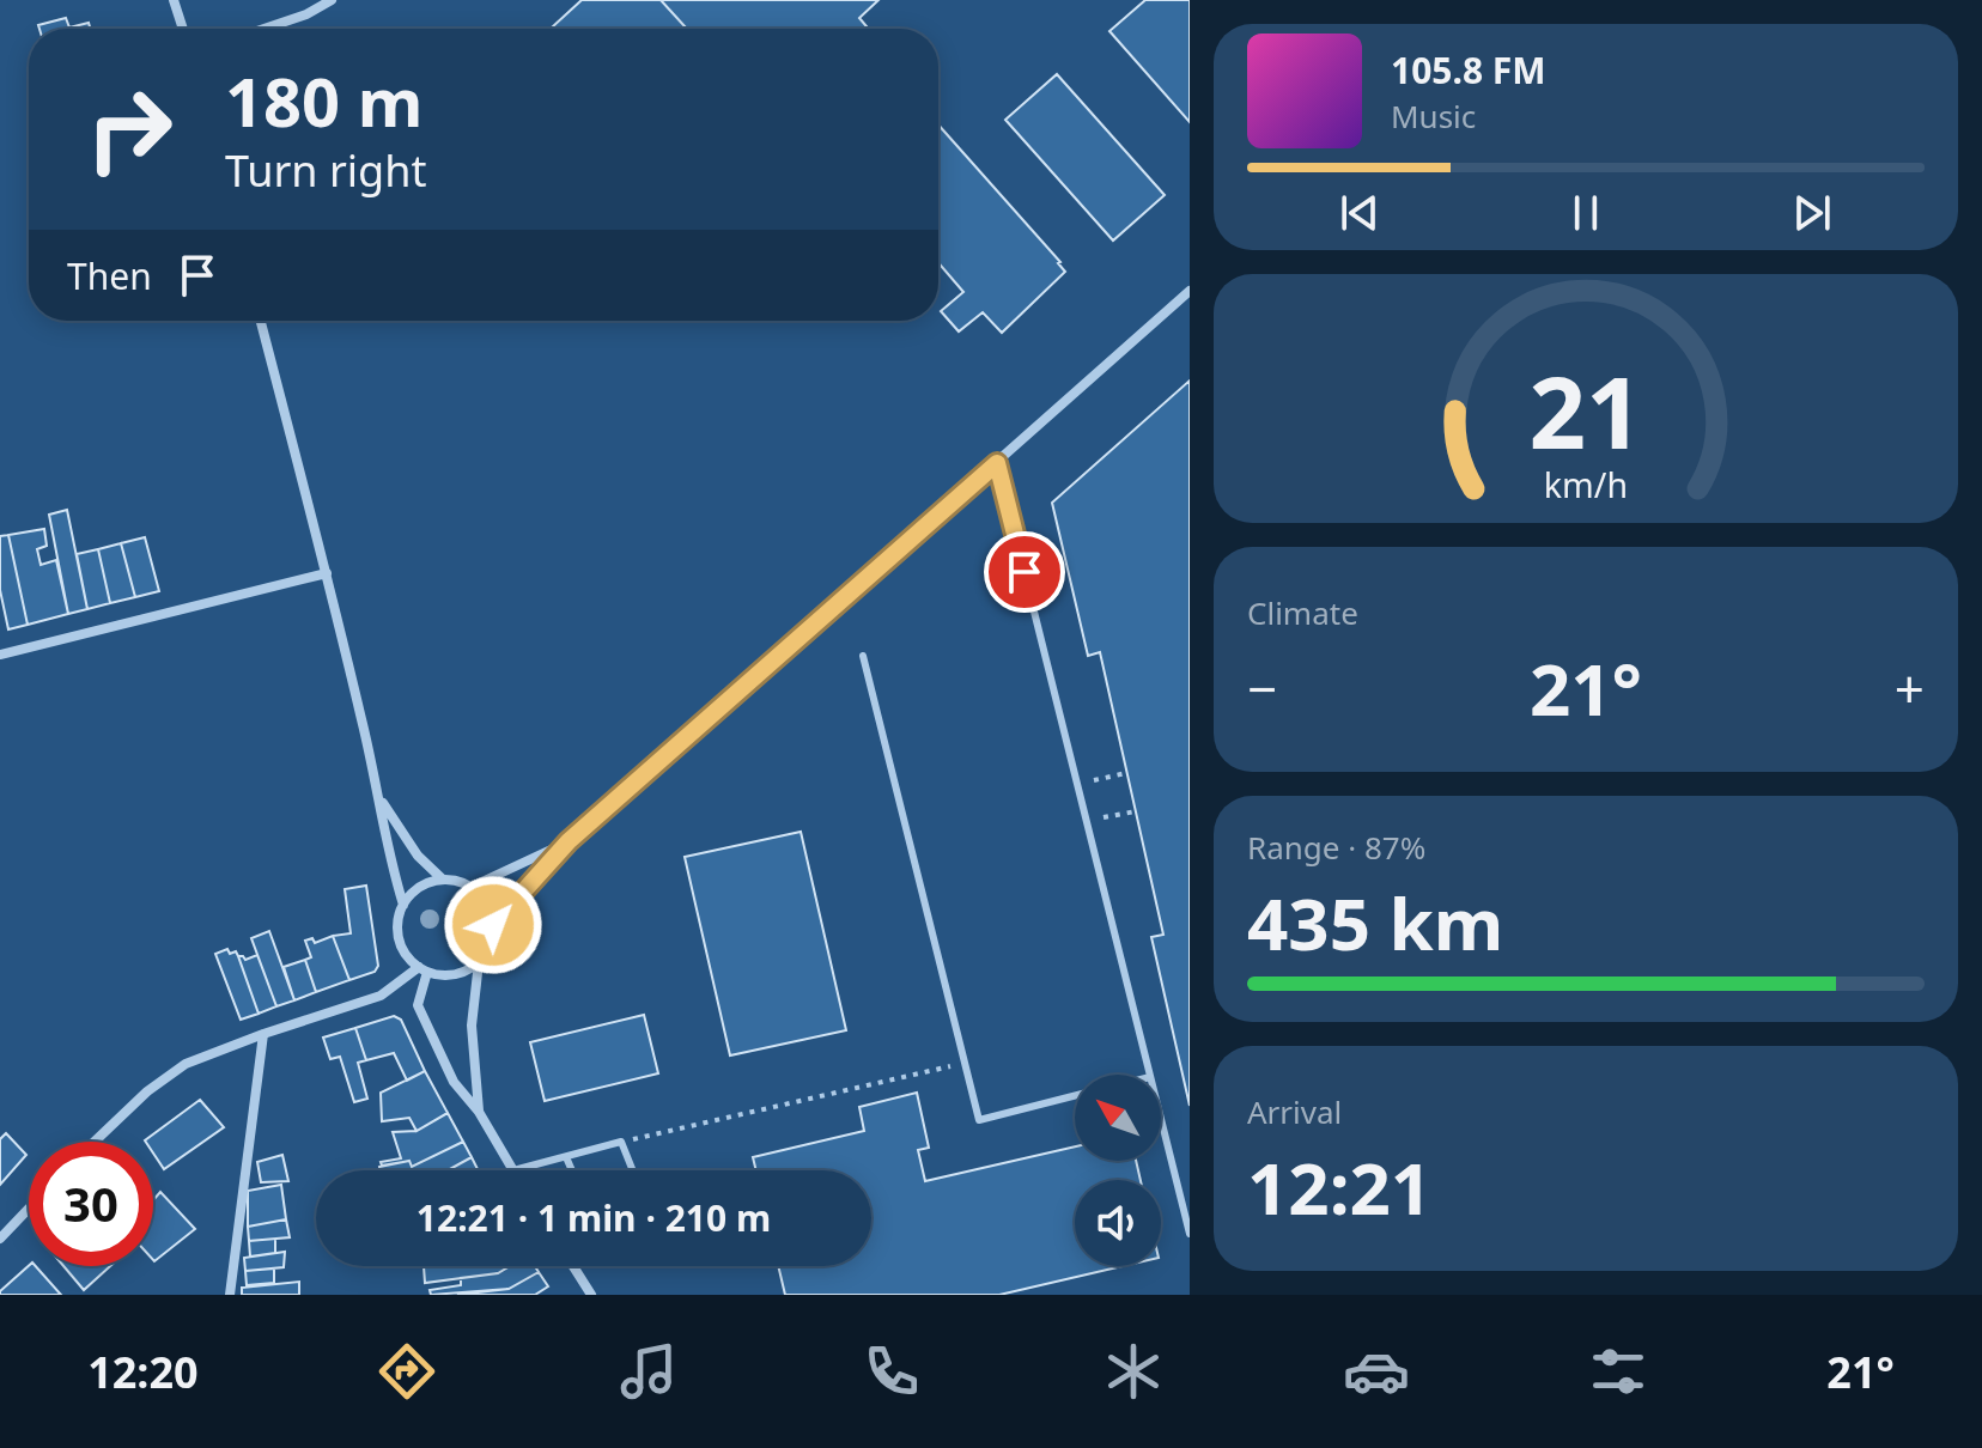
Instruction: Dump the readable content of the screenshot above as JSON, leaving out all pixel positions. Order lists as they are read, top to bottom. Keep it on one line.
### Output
{"north":"top left","page":{"turn":["180 m","Turn right"],"song":["105.8 FM","Music"],"then":"Then","tile":["Climate",["Range · 87%","435 km"],["Arrival","12:21"]],"heat":["−","21°","+"],"limit":"30","trip":"12:21 · 1 min · 210 m","tabs":["12:20","21°"],"gauge":["21","km/h"]}}
